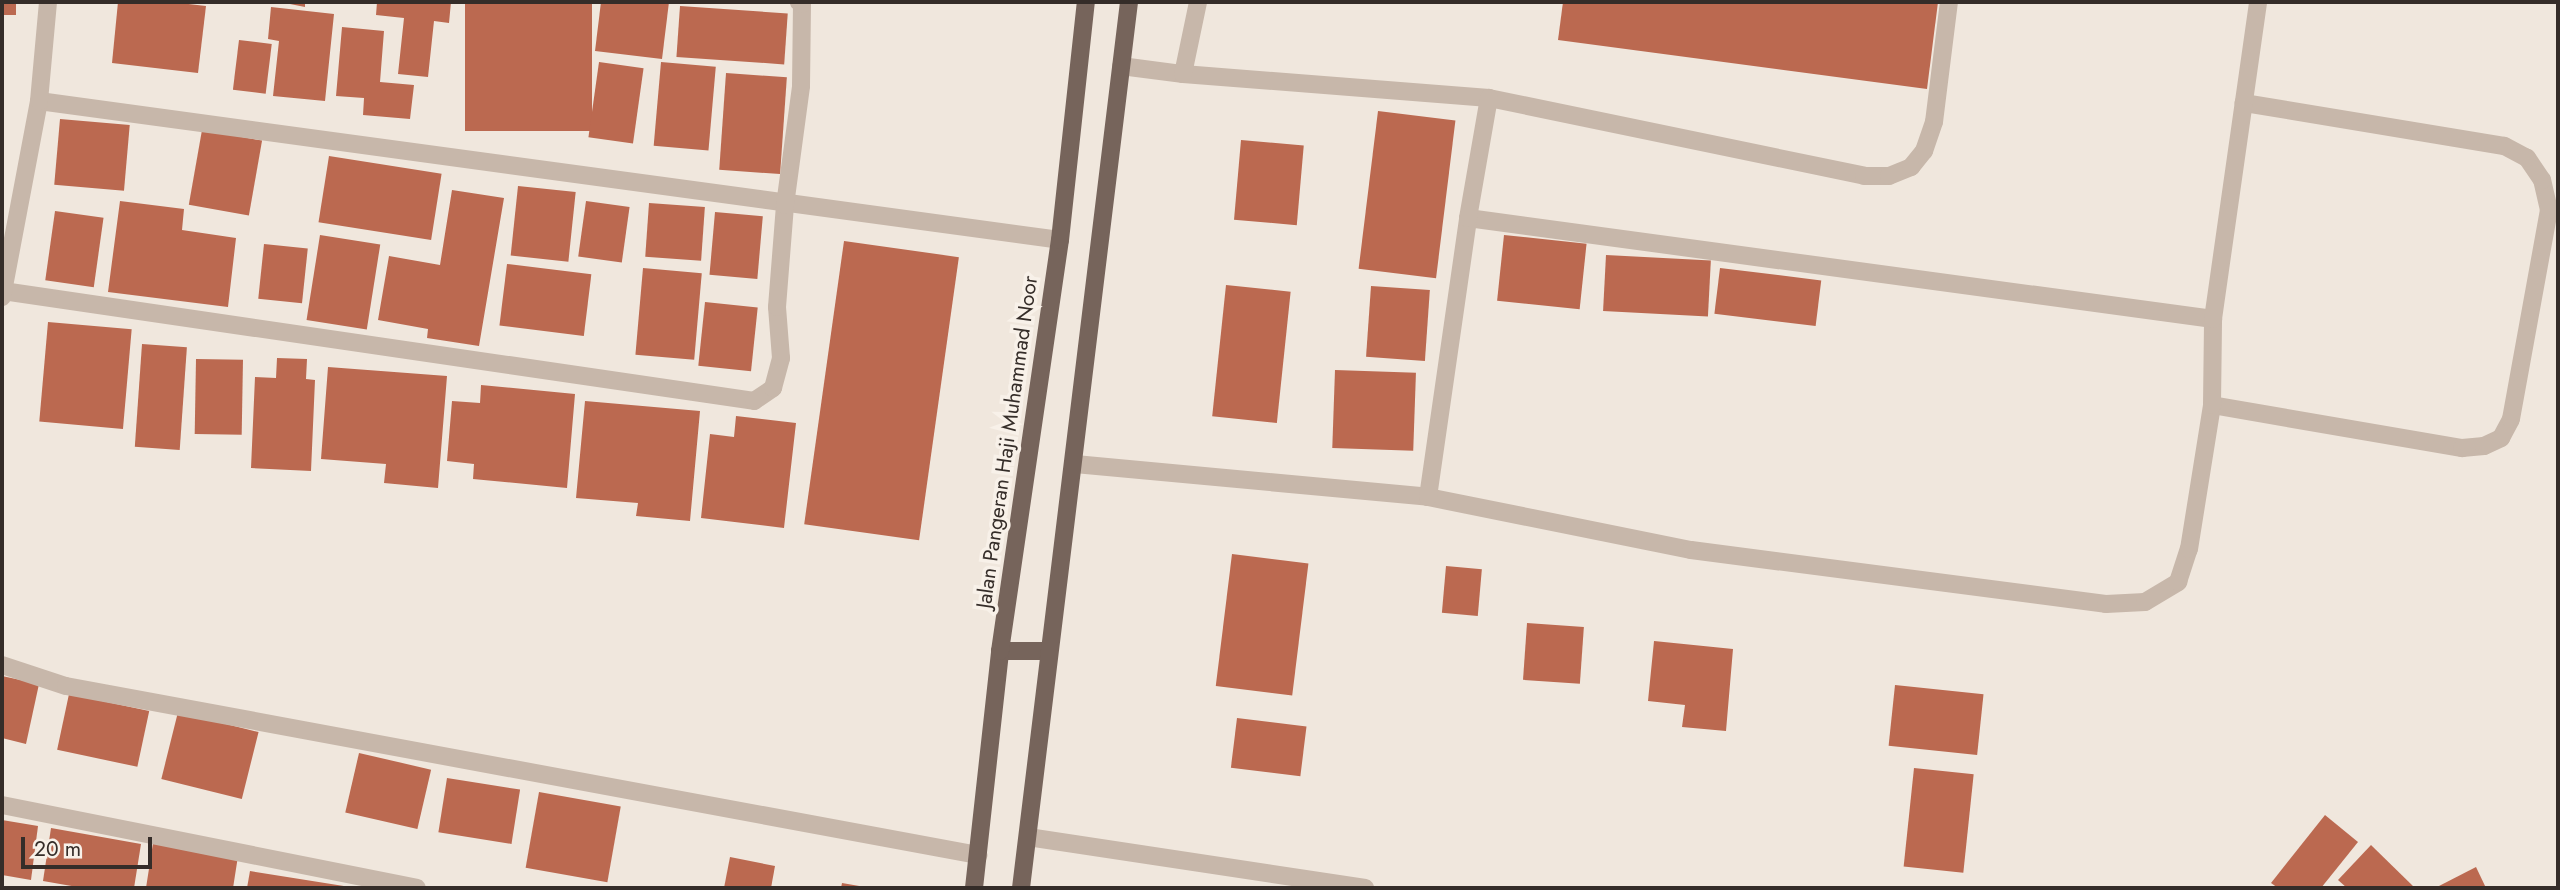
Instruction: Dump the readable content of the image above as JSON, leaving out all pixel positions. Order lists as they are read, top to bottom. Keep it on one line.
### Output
{"streets":{"main road":["Jalan Pangeran Haji Muhammad Noor"]},"scale_bar":"20 m"}
